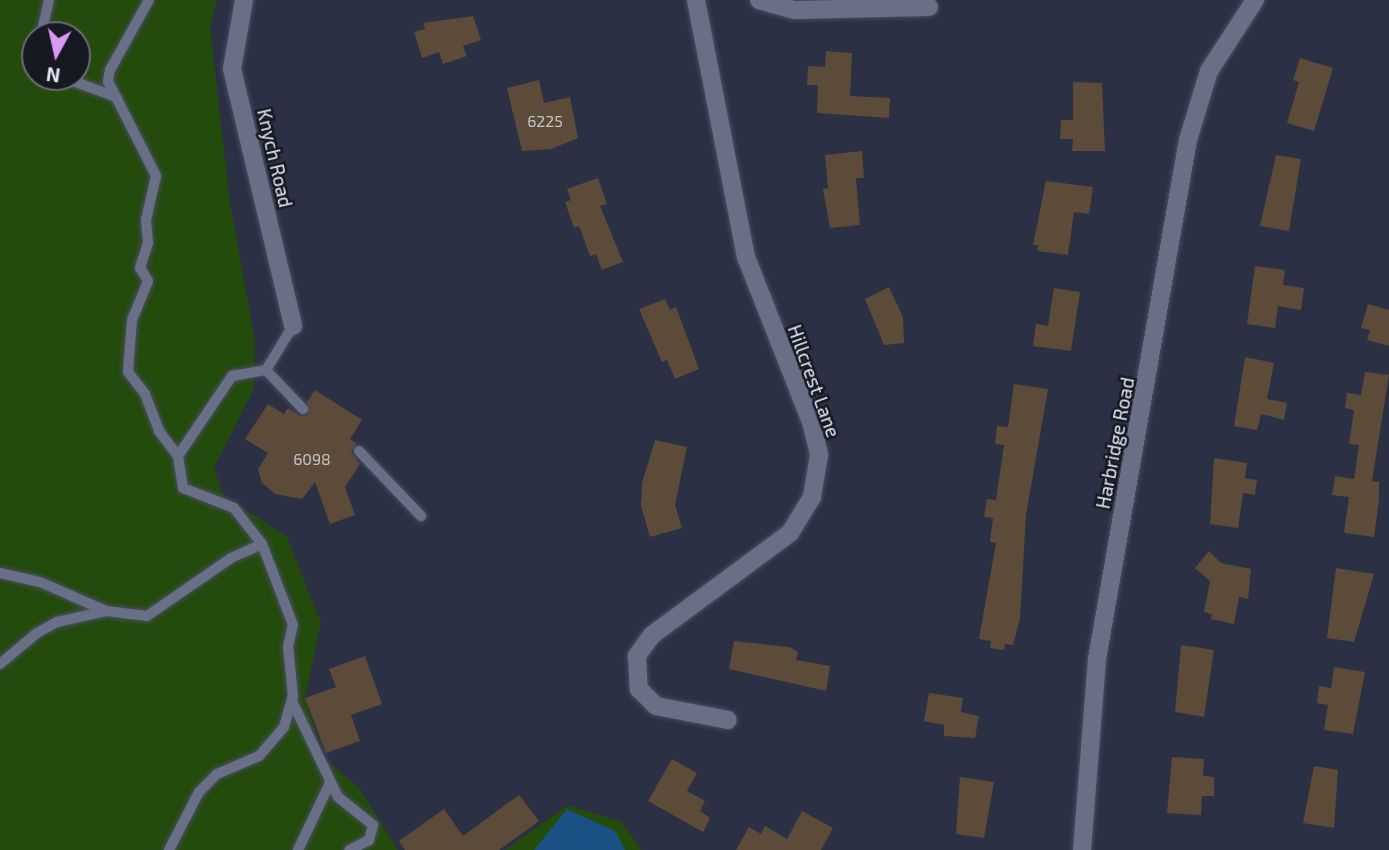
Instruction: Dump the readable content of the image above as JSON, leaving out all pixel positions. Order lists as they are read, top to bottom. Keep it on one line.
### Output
{"streets":{"street":["Knych Road","Hillcrest Lane","Harbridge Road"]},"house_numbers":["6225","6098"],"north":"bottom"}
